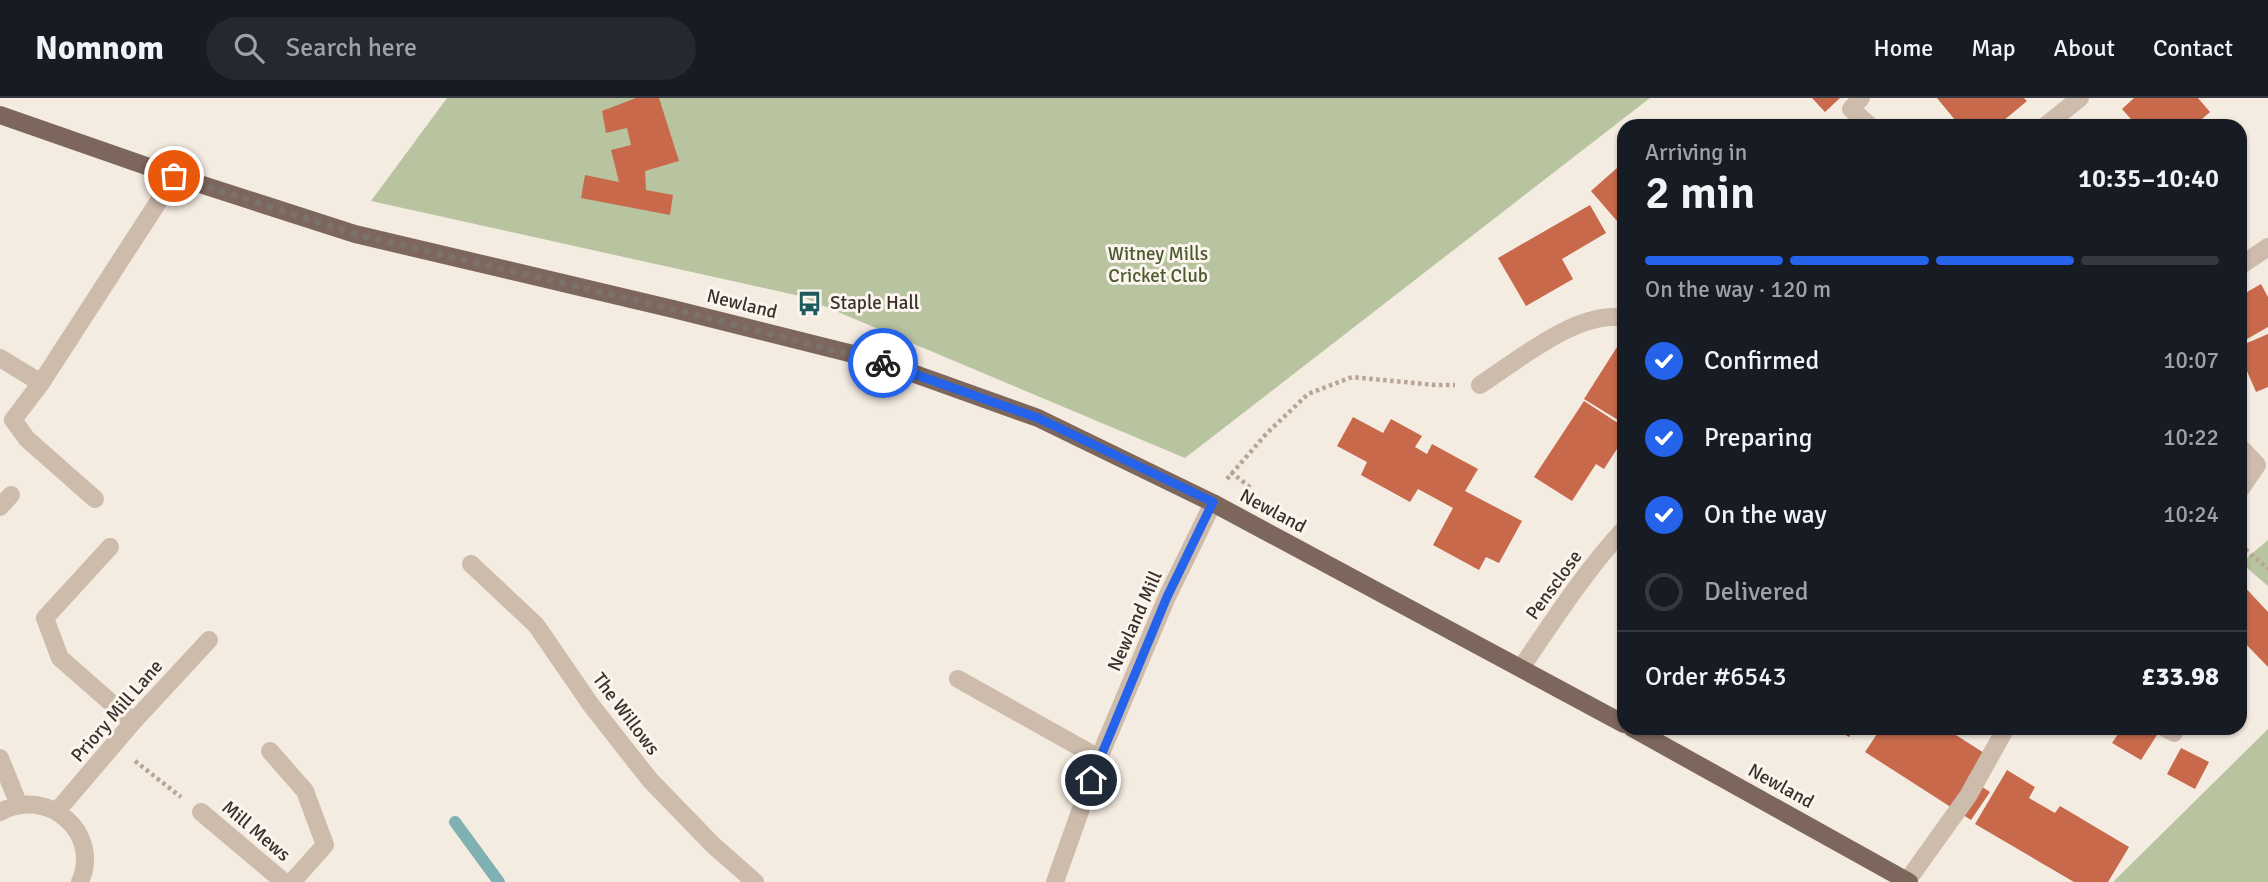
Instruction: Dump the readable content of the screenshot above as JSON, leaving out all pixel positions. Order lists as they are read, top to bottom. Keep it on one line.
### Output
{"streets":{"main road":["Newland"],"street":["Pensclose","Newland Mill","Priory Mill Lane","The Willows","Mill Mews"]},"crossings":[["Newland","Pensclose"],["Newland","Newland Mill"]],"parks":["Witney Mills Cricket Club"],"places":{"bus stop":["Staple Hall"]},"page":{"header":"Nomnom","search":"Search here","nav":["Home","Map","About","Contact"],"heading":["2 min","Arriving in","10:35–10:40"],"panel":["Order #6543","£33.98"],"bar":"On the way · 120 m","list":[["Confirmed","10:07"],["Preparing","10:22"],["On the way","10:24"],"Delivered"]}}
